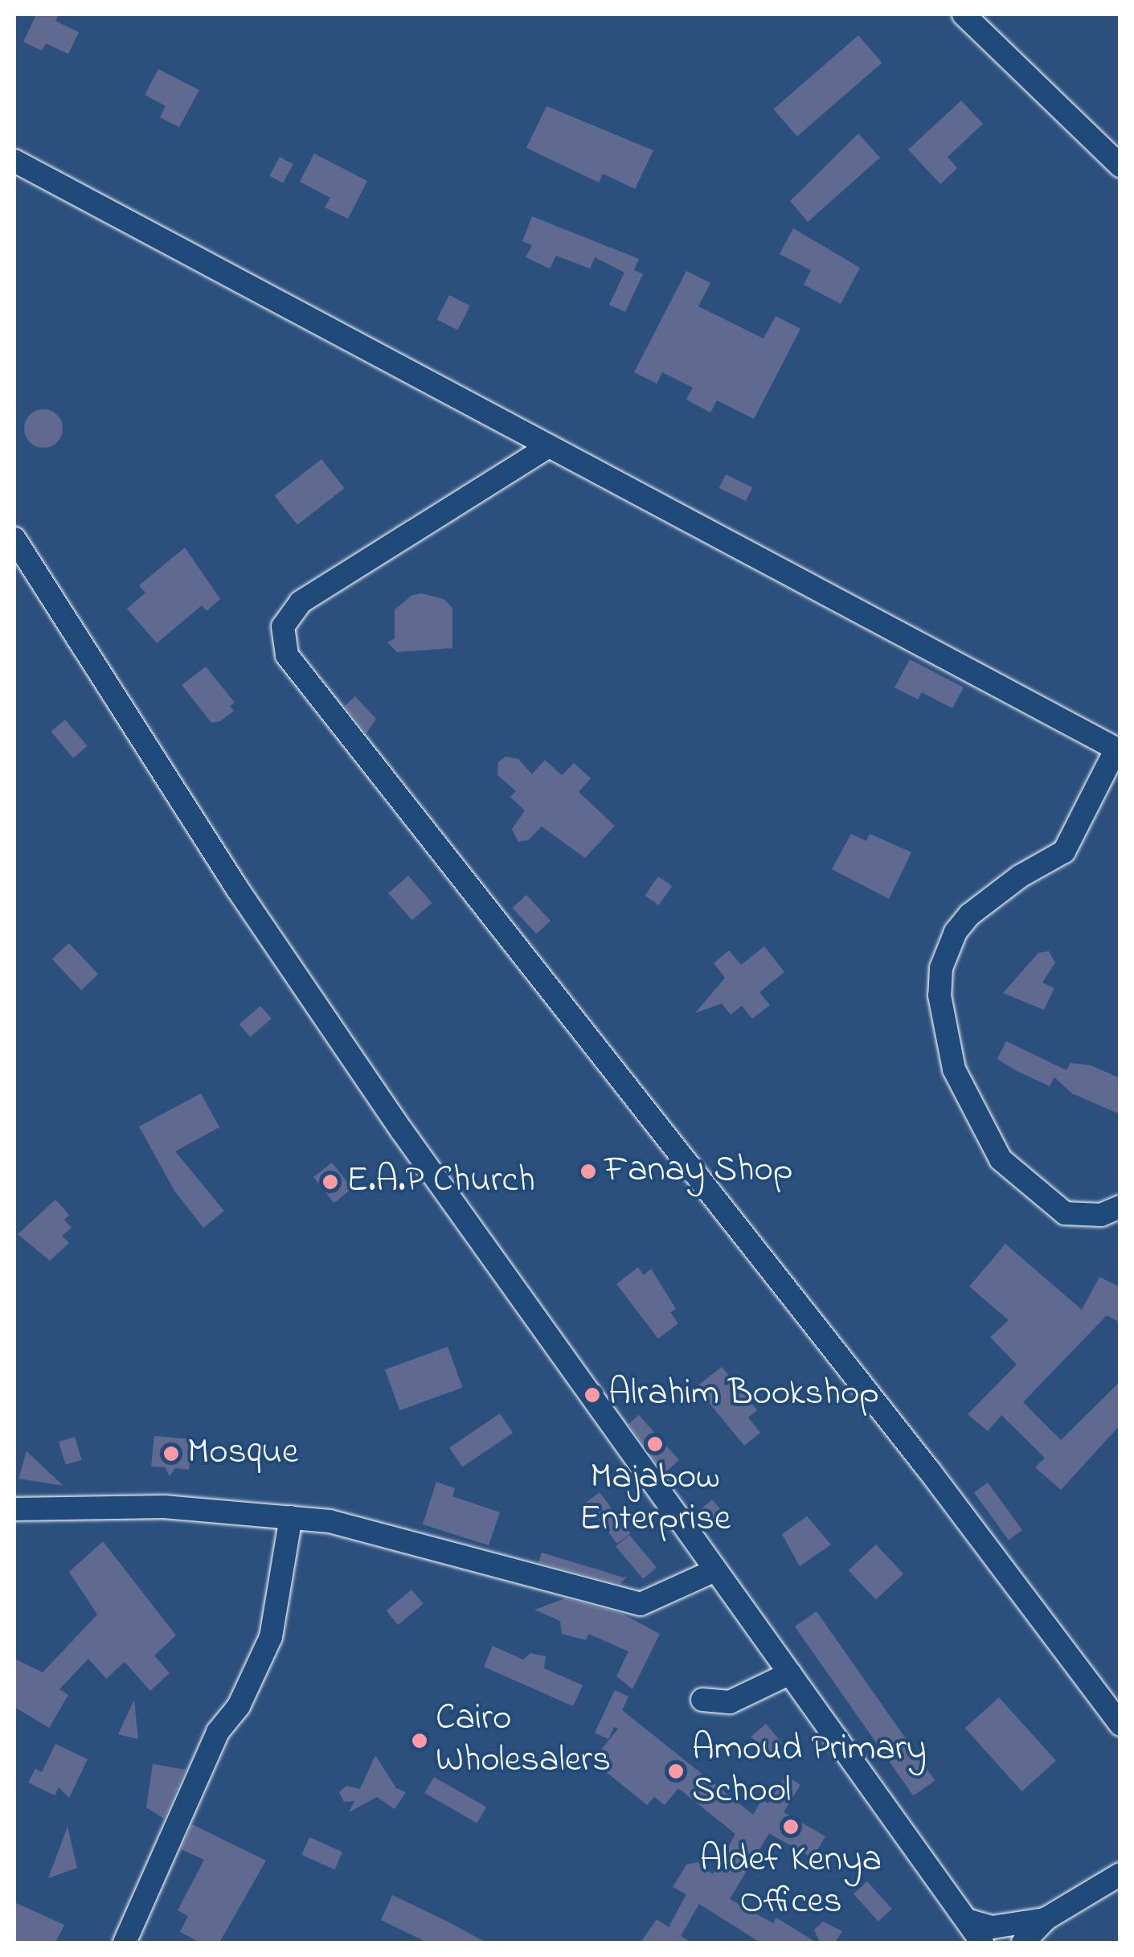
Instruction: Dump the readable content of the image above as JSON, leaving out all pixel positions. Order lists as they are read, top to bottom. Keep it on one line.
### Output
{"places":["Fanay Shop","E.A.P Church","Alrahim Bookshop","Majabow Enterprise","Mosque","Cairo Wholesalers","Amoud Primary School","Aldef Kenya Offices"]}
